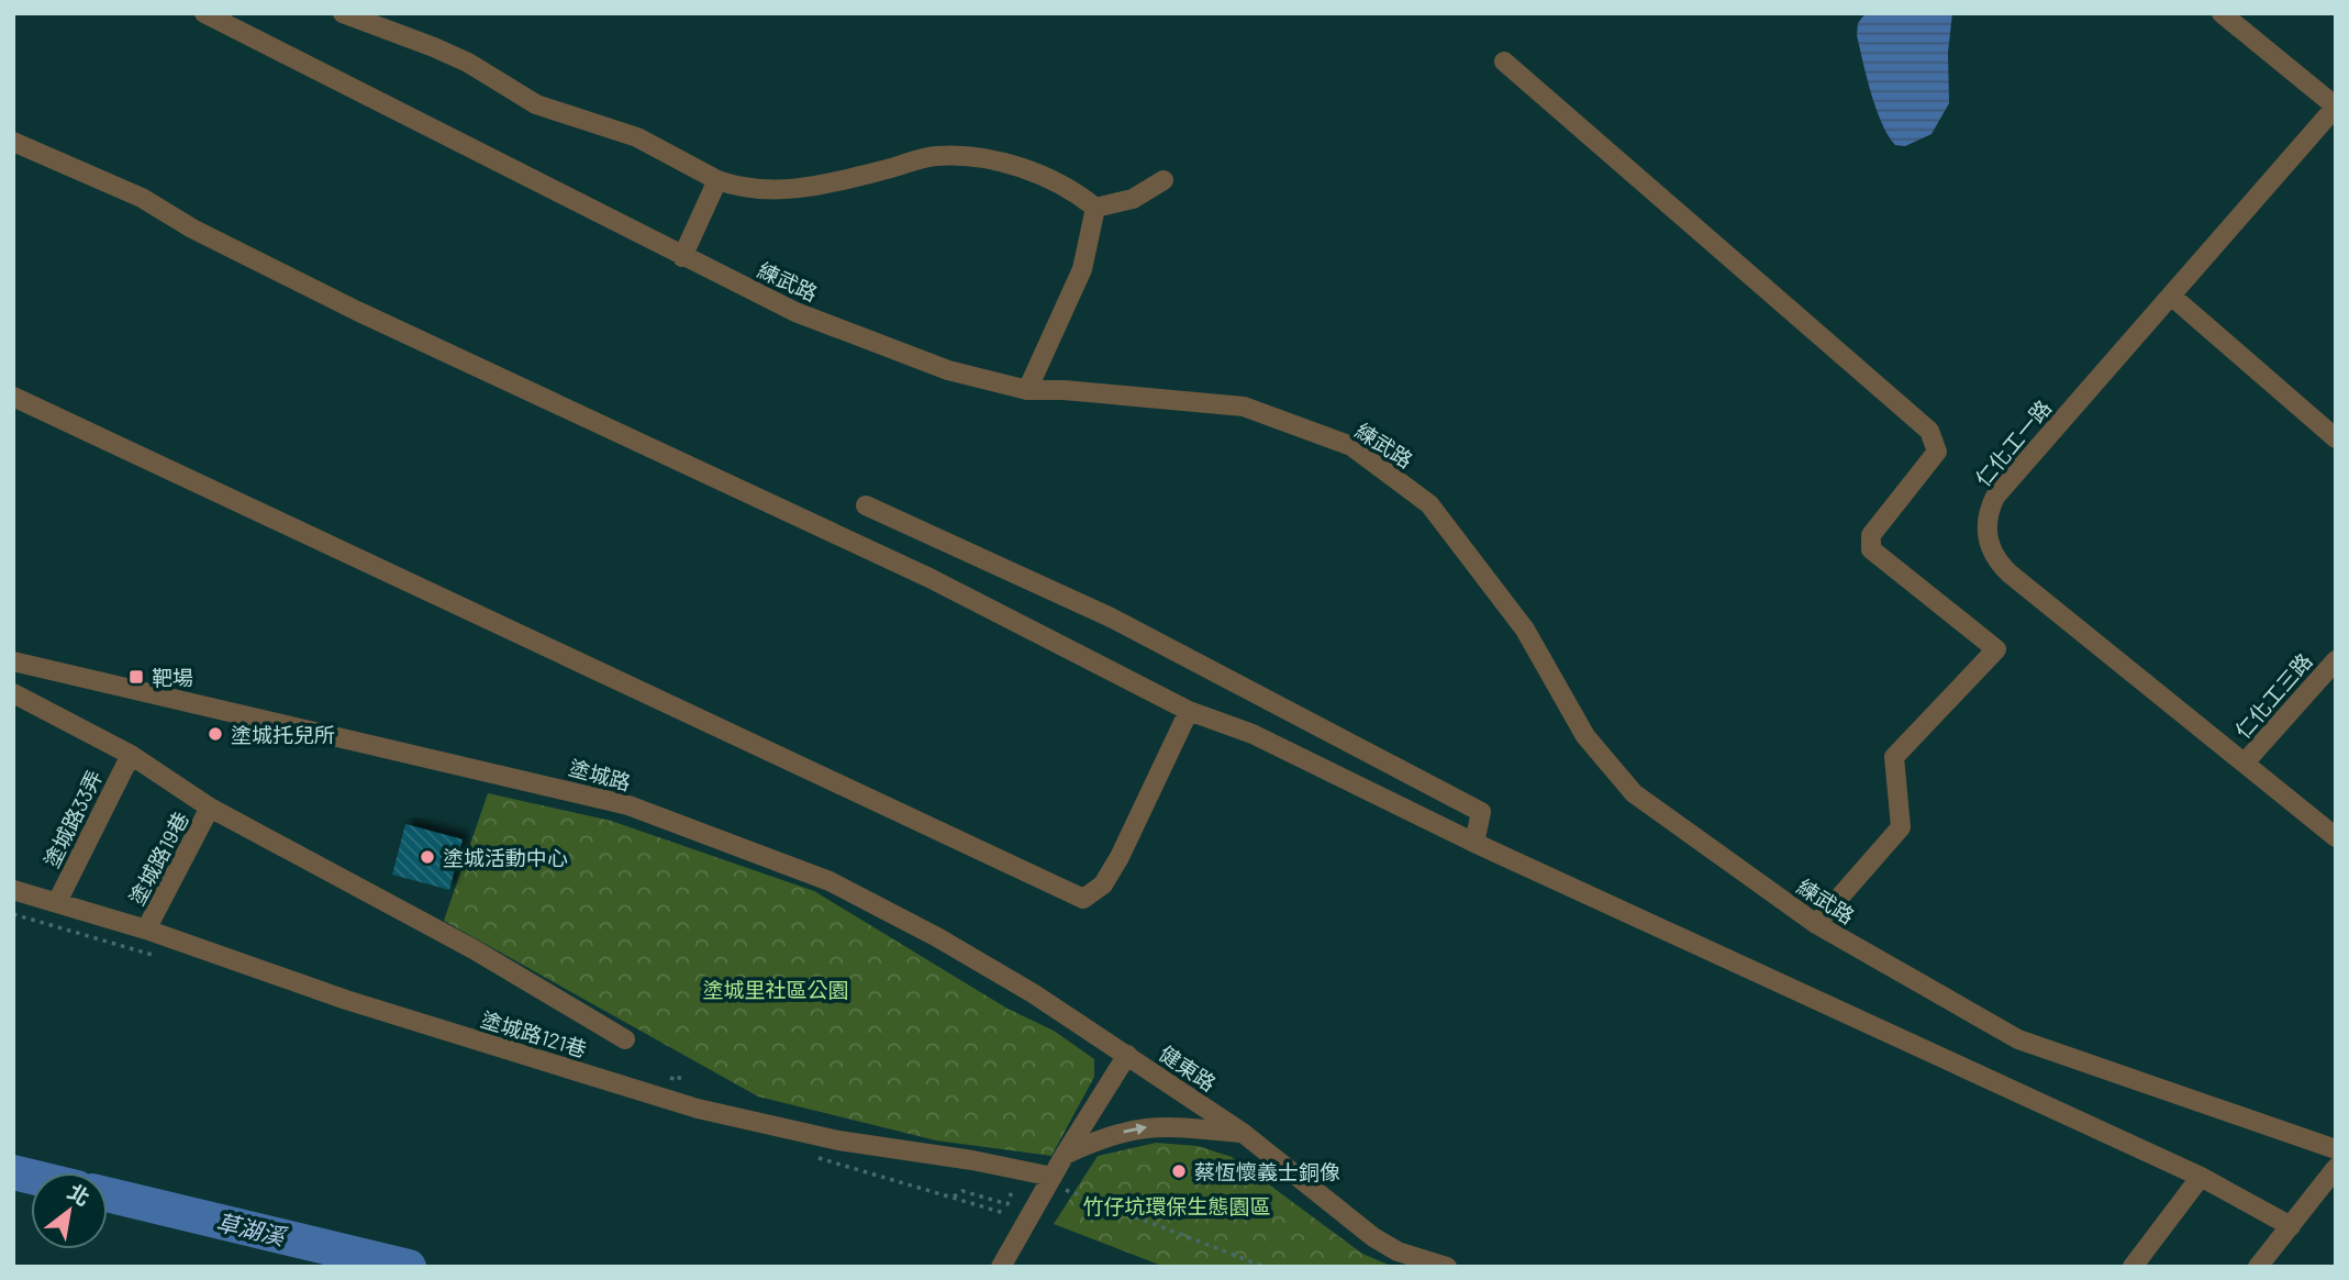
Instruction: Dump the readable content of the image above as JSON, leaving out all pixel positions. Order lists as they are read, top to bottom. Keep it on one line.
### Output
{"streets":{"street":["練武路","仁化工一路","仁化工三路","塗城路","塗城路33弄","塗城路19巷","塗城路121巷","健東路"]},"crossings":[["仁化工一路","仁化工三路"],["塗城路","健東路"],["塗城路33弄","塗城路121巷"],["塗城路19巷","塗城路121巷"],["塗城路121巷","健東路"]],"water":["草湖溪"],"parks":["塗城里社區公園","竹仔坑環保生態園區"],"places":{"transit":["靶場"],"other":["塗城托兒所","塗城活動中心","蔡恆懷義士銅像"]},"north":"top right"}
